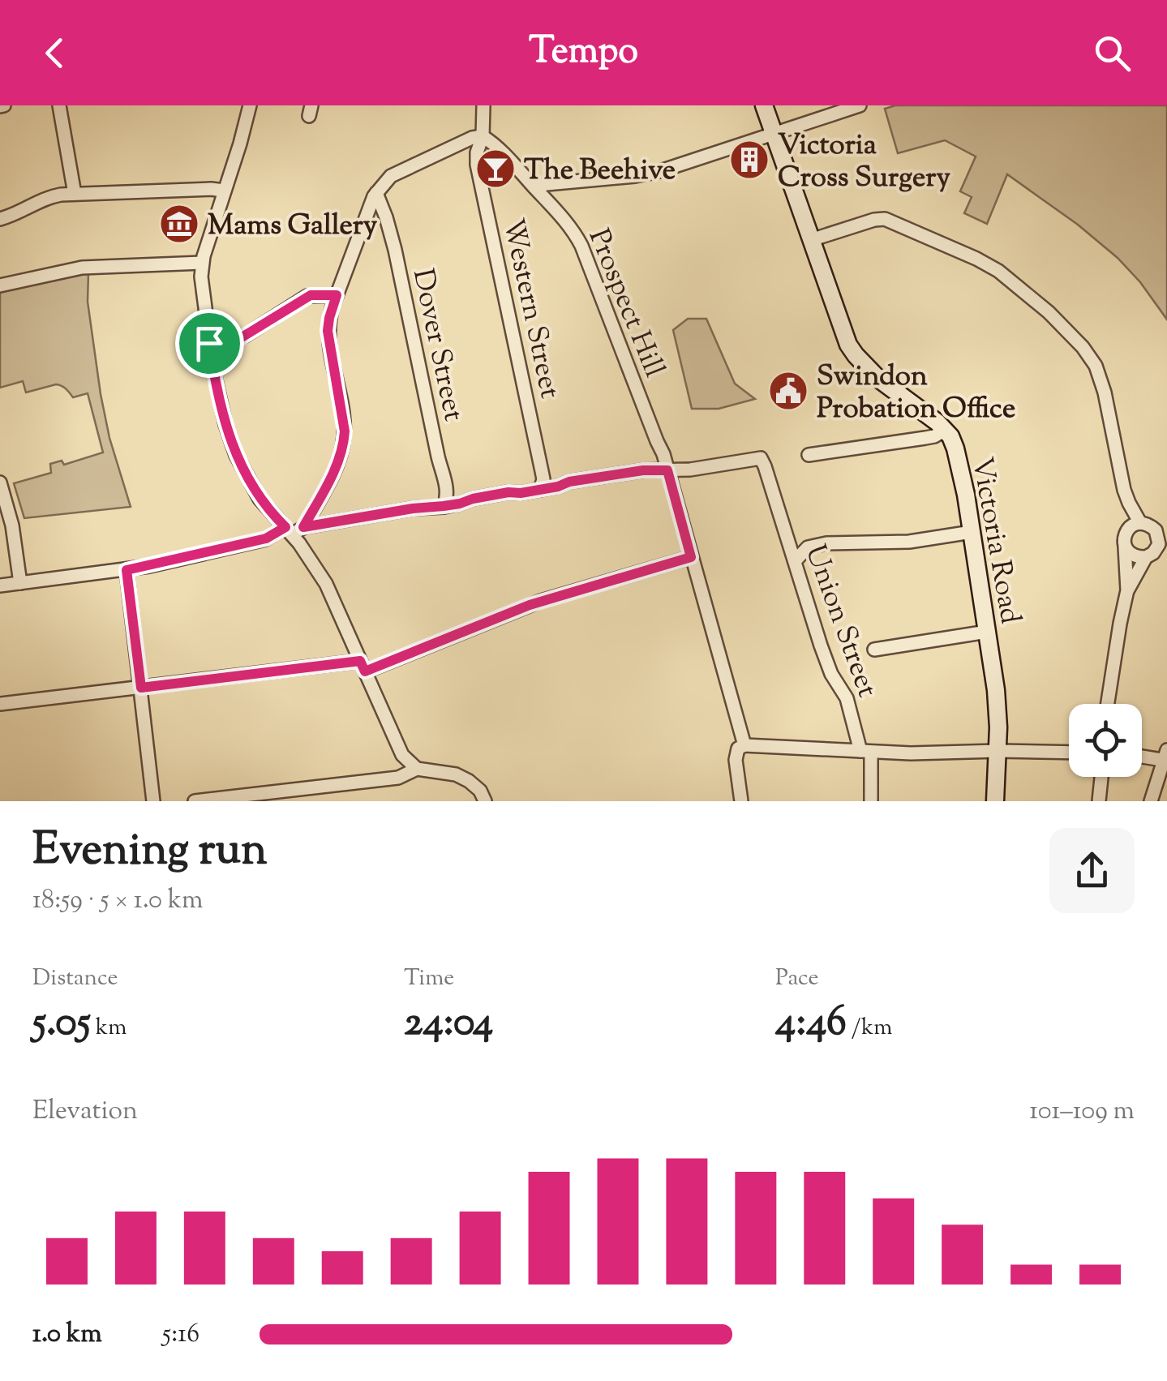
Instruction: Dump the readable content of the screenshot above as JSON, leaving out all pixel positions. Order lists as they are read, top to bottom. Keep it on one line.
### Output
{"streets":{"street":["Prospect Hill","Western Street","Dover Street","Victoria Road","Union Street"]},"crossings":[["Prospect Hill","Western Street"],["Prospect Hill","Union Street"]],"places":{"building":["Victoria Cross Surgery"],"bar":["The Beehive"],"museum":["Mams Gallery"],"public building":["Swindon Probation Office"]},"page":{"header":"Tempo","heading":["Evening run","18:59 · 5 × 1.0 km"],"stats":[["Distance","5.05 km"],["Time","24:04"],["Pace","4:46 /km"]],"chart":["Elevation","101–109 m"],"list":[{"name":"1.0 km","note":"5:16"}]}}
